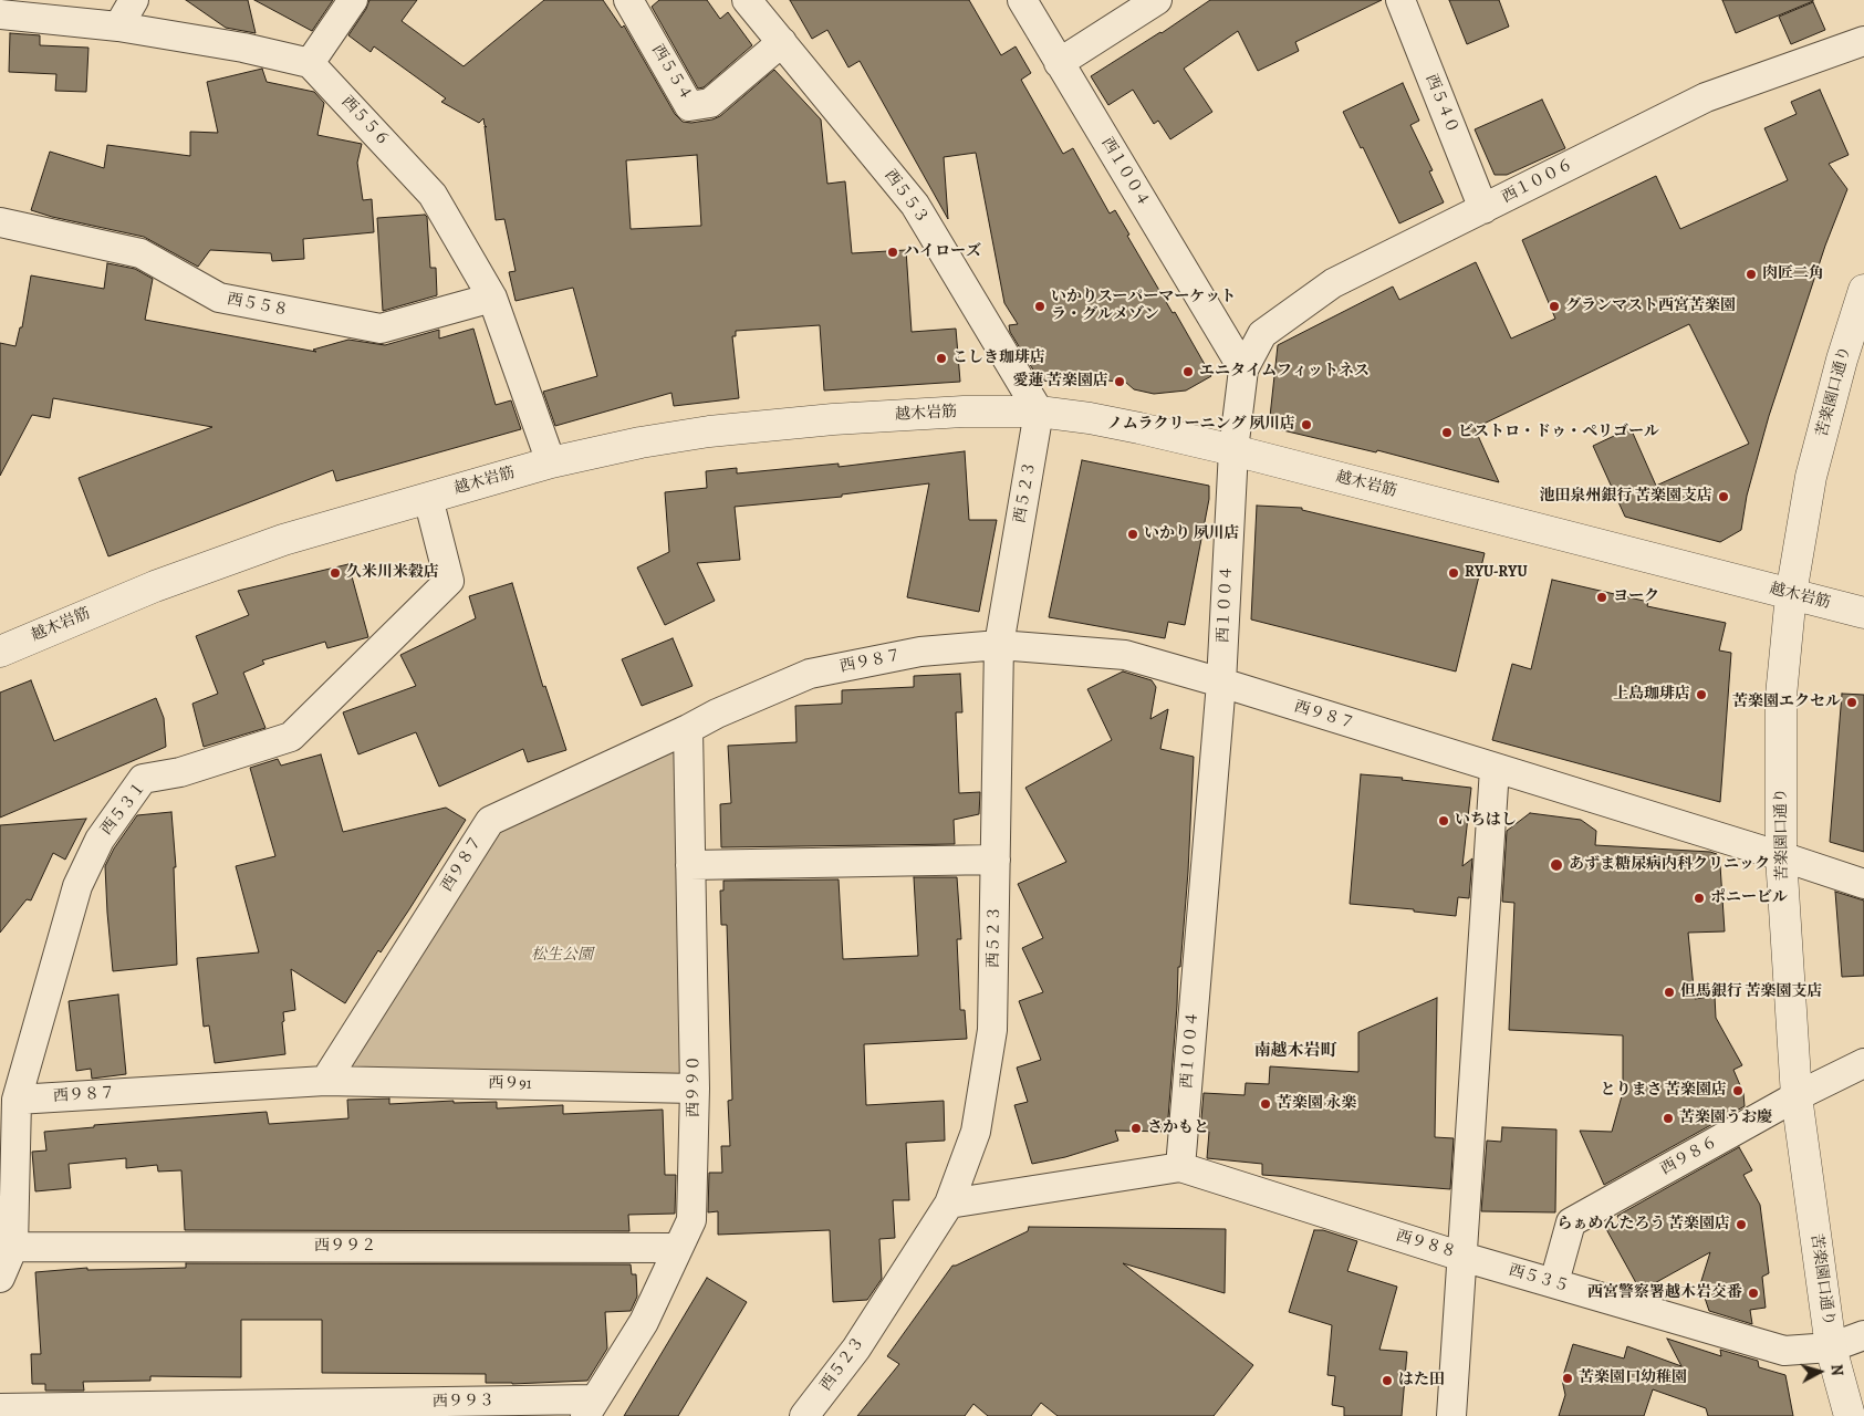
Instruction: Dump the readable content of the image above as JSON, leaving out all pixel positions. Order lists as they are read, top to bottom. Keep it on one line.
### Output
{"streets":{"street":["西５５４","西５４０","西５５６","西１００４","西１００６","西５５３","西５５８","苦楽園口通り","越木岩筋","西５２３","西９８７","西５３１","西９91","西９９０","西９８６","西９８８","西９９２","西５３５","西９９３"]},"crossings":[["西５５４","西５５３"],["西５４０","西１００６"],["西５５６","西５５８"],["西５５６","越木岩筋"],["西１００４","西１００６"],["西１００４","越木岩筋"],["西１００４","西９８７"],["西１００４","西９８８"],["西５５３","越木岩筋"],["西５５３","西５２３"],["苦楽園口通り","越木岩筋"],["苦楽園口通り","西９８７"],["苦楽園口通り","西９８６"],["苦楽園口通り","西５３５"],["越木岩筋","西５２３"],["越木岩筋","西５３１"],["西５２３","西９８７"],["西５２３","西９８８"],["西９８７","西５３１"],["西９８７","西９91"],["西９８７","西９９０"],["西９８７","西９８８"],["西５３１","西９９２"],["西９91","西９９０"],["西９９０","西９９２"],["西９９０","西９９３"],["西９８６","西５３５"],["西９８８","西５３５"]],"districts":["南越木岩町"],"parks":["松生公園"],"places":["ハイローズ","肉匠二角","いかりスーパーマーケット ラ・グルメゾン","グランマスト西宮苦楽園","こしき珈琲店","エニタイムフィットネス","愛蓮 苦楽園店","ノムラクリーニング 夙川店","ビストロ・ドゥ・ペリゴール","池田泉州銀行 苦楽園支店","いかり 夙川店","久米川米穀店","RYU-RYU","ヨーク","上島珈琲店","苦楽園エクセル","いちはし","あずま糖尿病内科クリニック","ポニービル","但馬銀行 苦楽園支店","とりまさ 苦楽園店","苦楽園 永楽","苦楽園うお慶","さかもと","らぁめんたろう 苦楽園店","西宮警察署越木岩交番","苦楽園口幼稚園","はた田"],"north":"right"}
